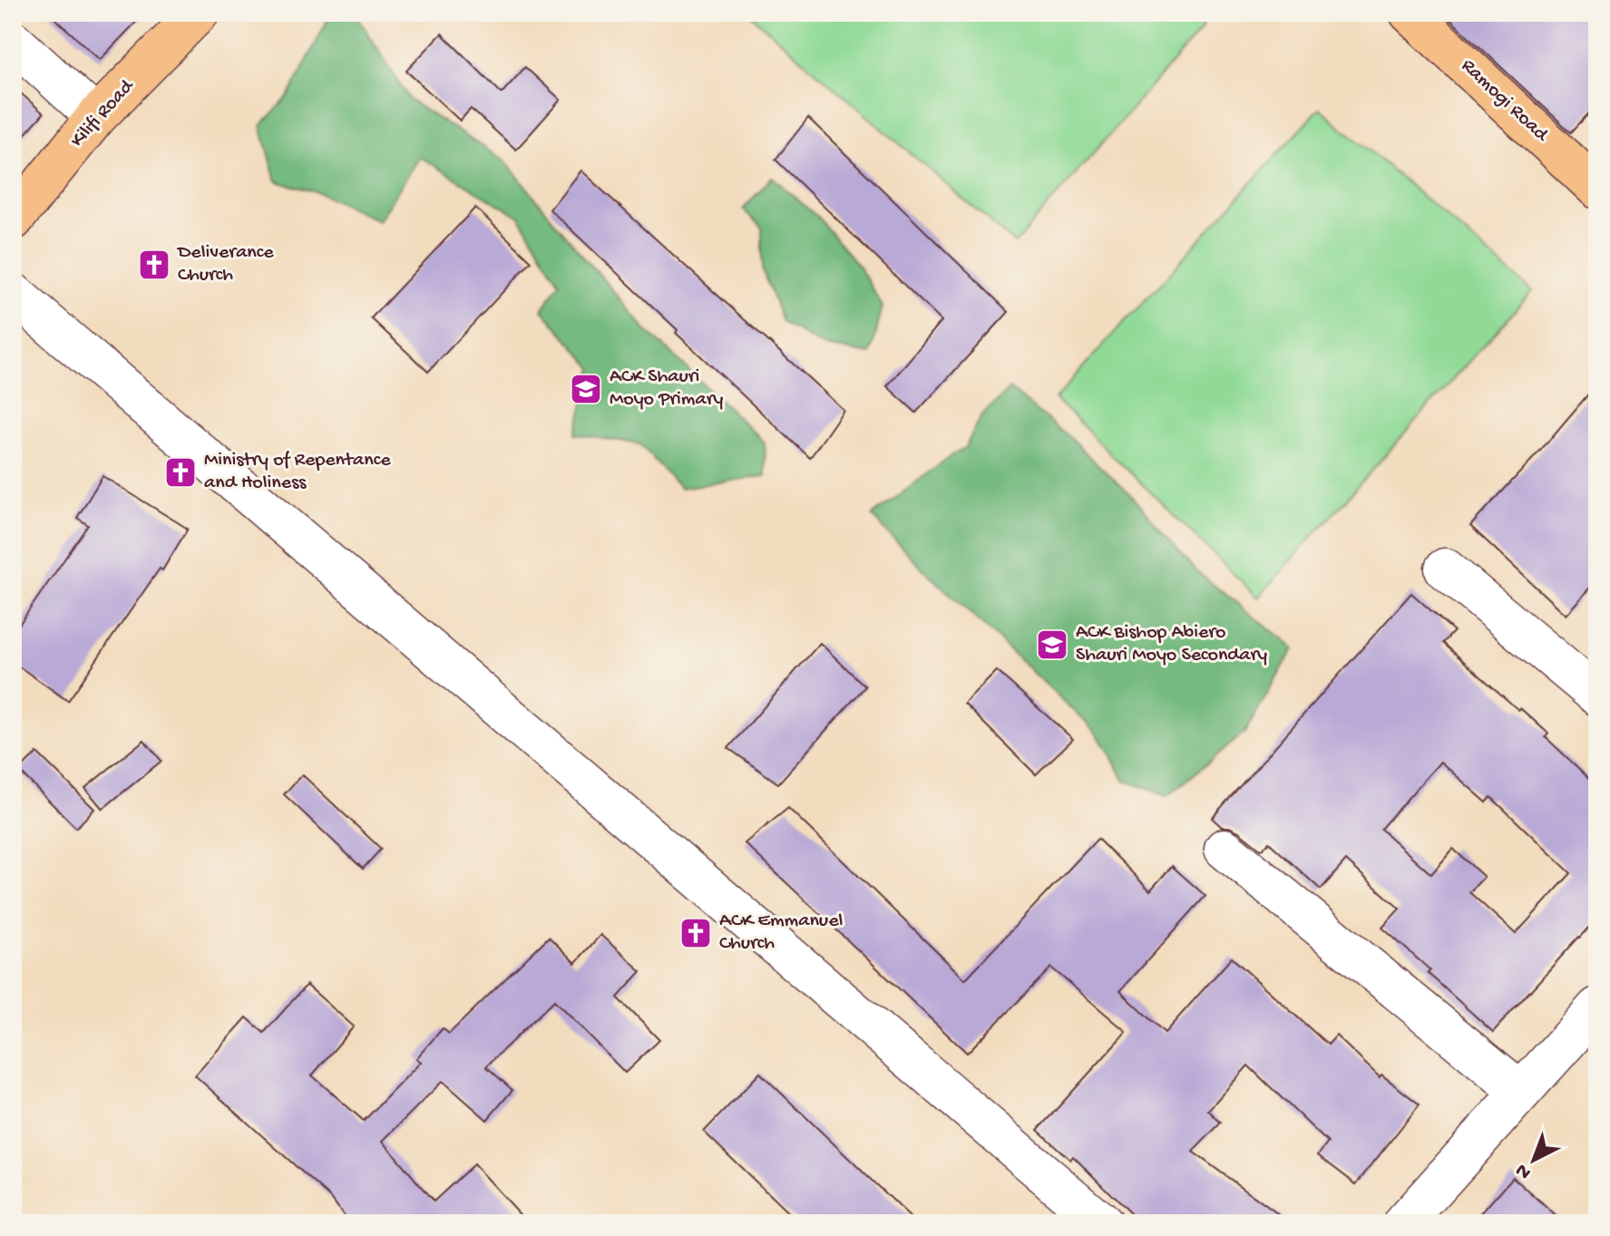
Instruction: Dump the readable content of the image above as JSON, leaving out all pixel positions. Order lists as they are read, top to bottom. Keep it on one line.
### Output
{"streets":{"main road":["Ramogi Road","Kilifi Road"]},"places":{"church":["Deliverance Church","Ministry of Repentance and Holiness","ACK Emmanuel Church"],"school or university":["ACK Shauri Moyo Primary","ACK Bishop Abiero Shauri Moyo Secondary"]},"north":"bottom left"}
